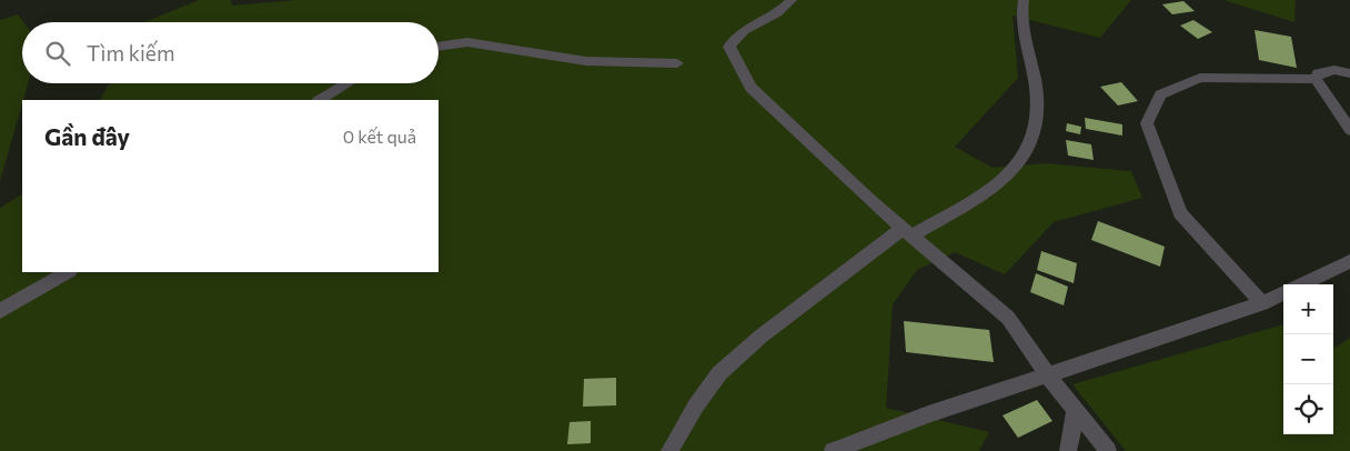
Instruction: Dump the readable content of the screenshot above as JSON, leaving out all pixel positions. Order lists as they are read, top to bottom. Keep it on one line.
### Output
{"page":{"search":"Tìm kiếm","heading":["Gần đây","0 kết quả"],"map_buttons":["+","−"]}}
